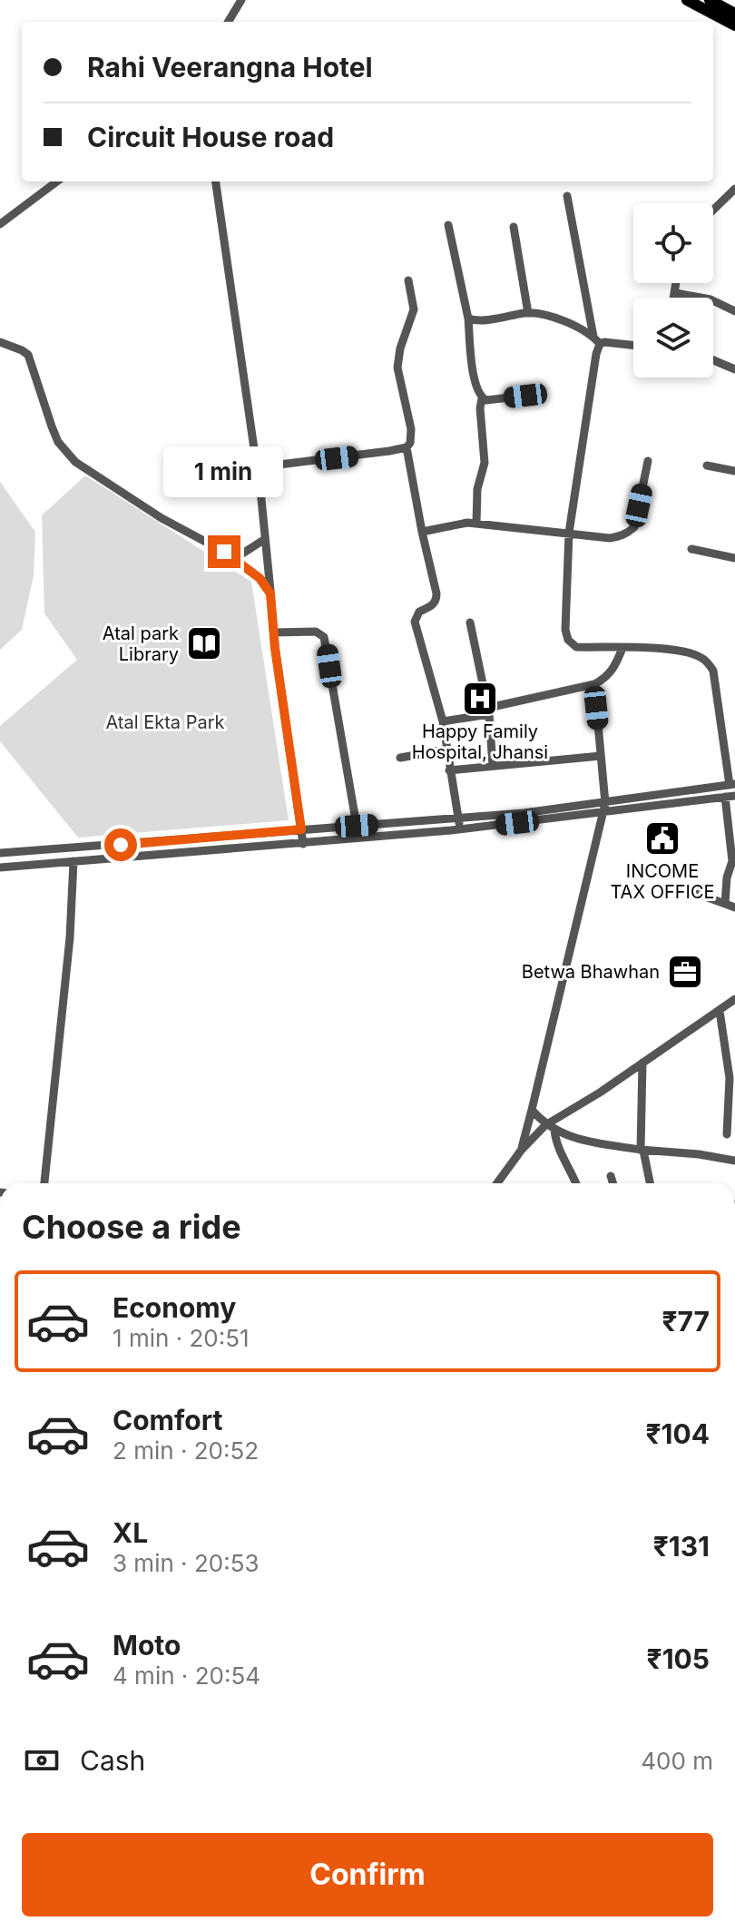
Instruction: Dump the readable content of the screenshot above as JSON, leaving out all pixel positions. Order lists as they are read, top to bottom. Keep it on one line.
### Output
{"parks":["Atal Ekta Park"],"places":{"library":["Atal park Library"],"hospital":["Happy Family Hospital, Jhansi"],"public building":["INCOME TAX OFFICE"],"office":["Betwa Bhawhan"]},"page":{"banner":["Rahi Veerangna Hotel","Circuit House road"],"bubble":"1 min","heading":"Choose a ride","list":[{"name":"Economy","note":"1 min · 20:51","value":"₹77"},{"name":"Comfort","note":"2 min · 20:52","value":"₹104"},{"name":"XL","note":"3 min · 20:53","value":"₹131"},{"name":"Moto","note":"4 min · 20:54","value":"₹105"}],"pay":["Cash","400 m"],"buttons":"Confirm"}}
